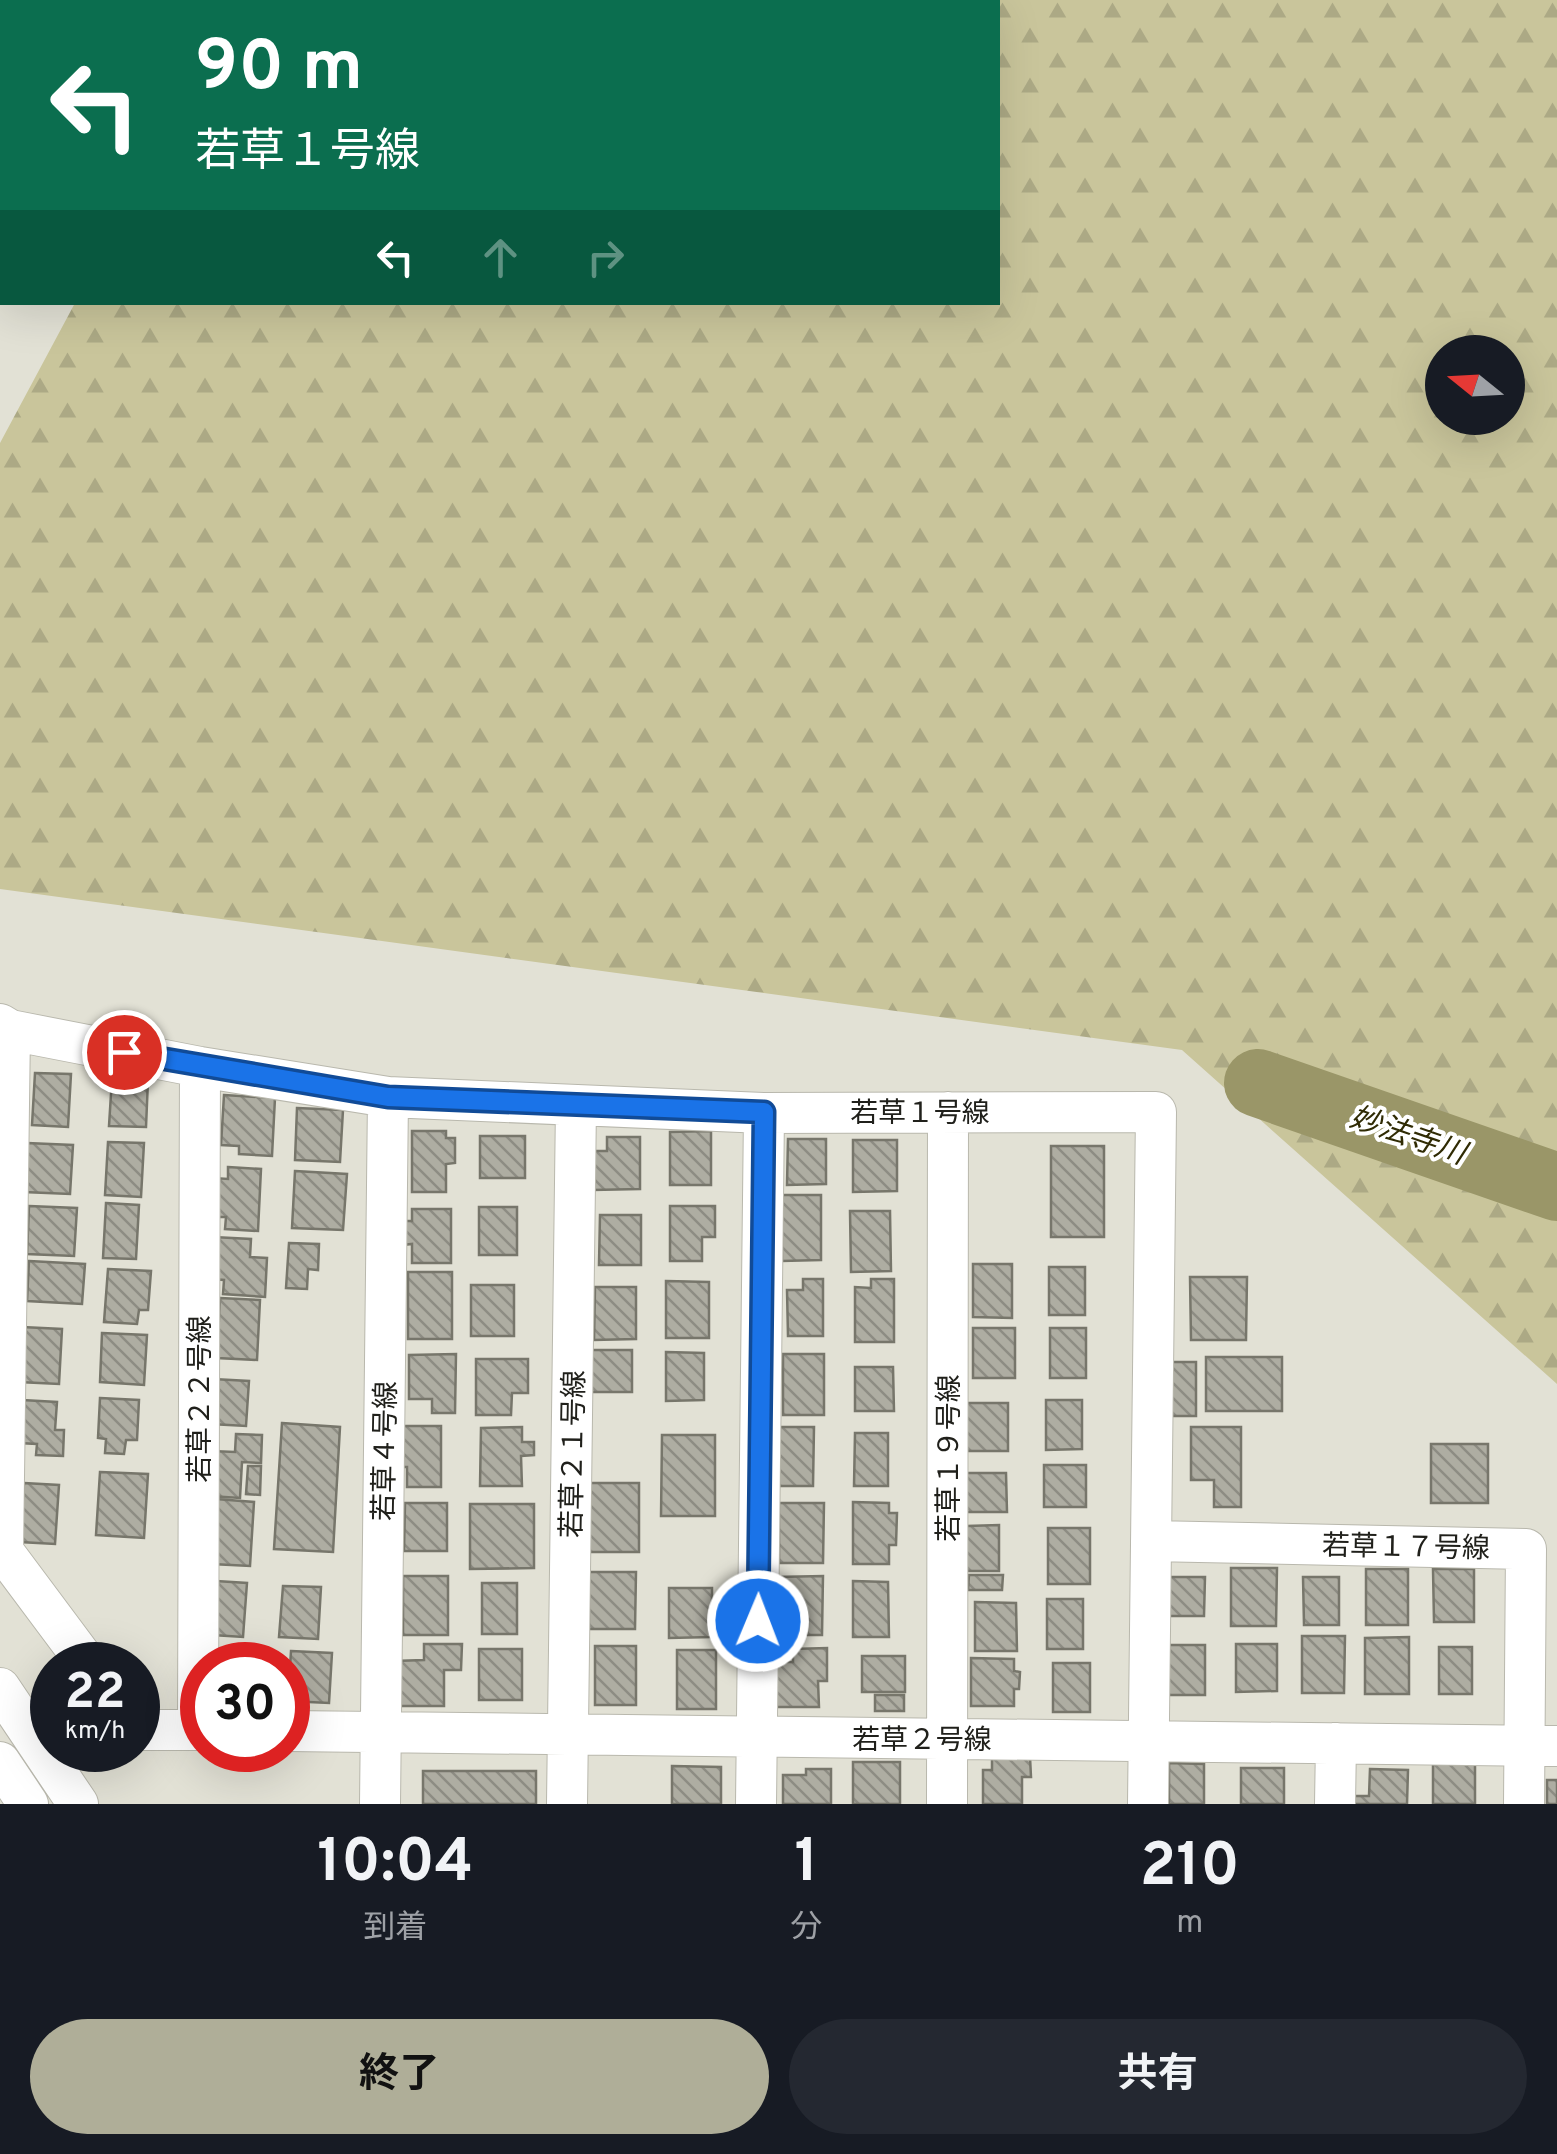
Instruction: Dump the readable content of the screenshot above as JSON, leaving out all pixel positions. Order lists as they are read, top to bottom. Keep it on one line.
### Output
{"streets":{"street":["若草１号線","若草２２号線","若草４号線","若草２１号線","若草１９号線","若草１７号線","若草２号線"]},"crossings":[["若草１号線","若草２２号線"],["若草１号線","若草４号線"],["若草１号線","若草２１号線"],["若草１号線","若草１９号線"],["若草１号線","若草１７号線"],["若草１号線","若草２号線"],["若草４号線","若草２号線"],["若草２１号線","若草２号線"],["若草１９号線","若草２号線"],["若草１７号線","若草２号線"]],"water":["妙法寺川"],"north":"left","page":{"turn":["90 m","若草１号線"],"speed":"22 km/h","limit":"30","eta":["10:04","到着","1","分","210","m"],"buttons":["終了","共有"]}}
